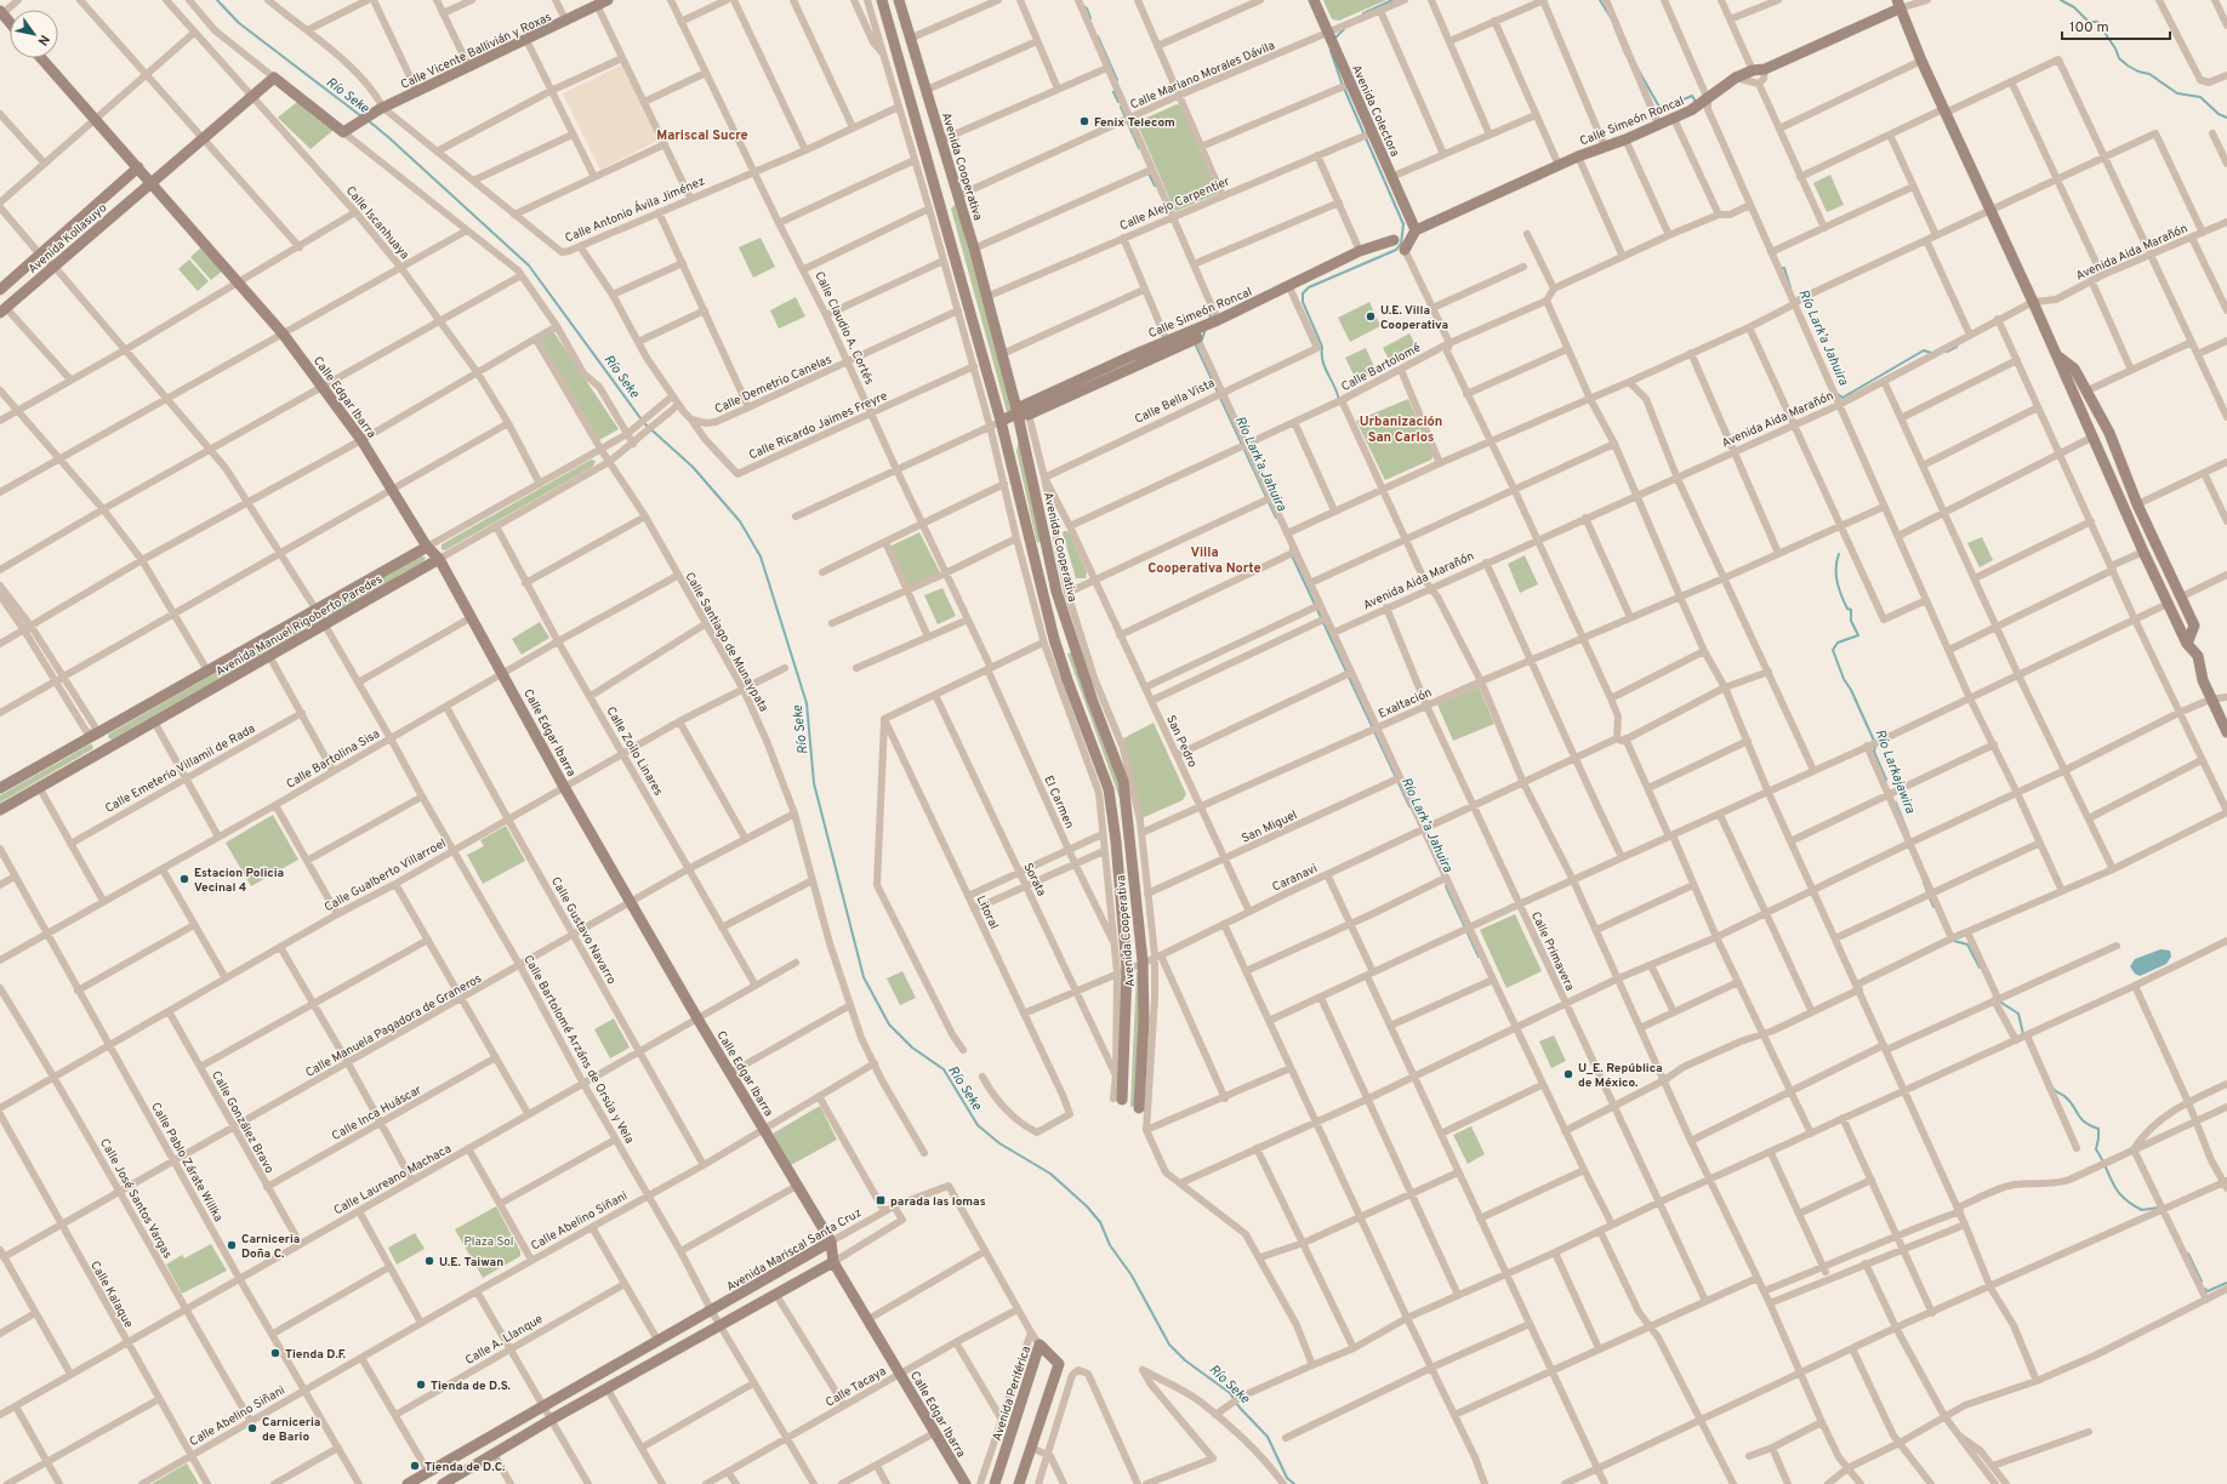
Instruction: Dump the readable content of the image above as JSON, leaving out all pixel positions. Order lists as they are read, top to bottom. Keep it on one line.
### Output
{"streets":{"street":["Calle Vicente Ballivián y Roxas","Calle Mariano Morales Dávila","Avenida Colectora","Calle Simeón Roncal","Avenida Cooperativa","Calle Alejo Carpentier","Calle Antonio Ávila Jiménez","Calle Iscanhuaya","Avenida Kollasuyo","Avenida Aida Marañón","Calle Claudio A. Cortés","Calle Bartolomé","Calle Demetrio Canelas","Calle Edgar Ibarra","Calle Bella Vista","Calle Ricardo Jaimes Freyre","Avenida Manuel Rigoberto Paredes","Calle Santiago de Munaypata","Exaltación","San Pedro","Calle Zoilo Linares","Calle Bartolina Sisa","Calle Emeterio Villamil de Rada","El Carmen","San Miguel","Calle Gualberto Villarroel","Caranavi","Sorata","Litoral","Calle Gustavo Navarro","Calle Primavera","Calle Manuela Pagadora de Graneros","Calle Bartolomé Arzáns de Orsúa y Vela","Calle Inca Huáscar","Calle González Bravo","Calle Pablo Zárate Willka","Calle Laureano Machaca","Calle José Santos Vargas","Calle Abelino Siñani","Avenida Mariscal Santa Cruz","Calle Kalaque","Calle A. Llanque","Calle Tacaya","Avenida Periférica"]},"crossings":[["Calle Vicente Ballivián y Roxas","Calle Antonio Ávila Jiménez"],["Calle Mariano Morales Dávila","Avenida Colectora"],["Calle Mariano Morales Dávila","Avenida Cooperativa"],["Avenida Colectora","Calle Simeón Roncal"],["Avenida Colectora","Calle Alejo Carpentier"],["Calle Simeón Roncal","Avenida Cooperativa"],["Calle Simeón Roncal","Calle Bella Vista"],["Avenida Cooperativa","Calle Alejo Carpentier"],["Avenida Cooperativa","Caranavi"],["Calle Antonio Ávila Jiménez","Calle Claudio A. Cortés"],["Calle Iscanhuaya","Avenida Kollasuyo"],["Calle Iscanhuaya","Avenida Manuel Rigoberto Paredes"],["Avenida Kollasuyo","Calle Edgar Ibarra"],["Avenida Kollasuyo","Calle Bartolomé Arzáns de Orsúa y Vela"],["Avenida Aida Marañón","Calle Primavera"],["Calle Claudio A. Cortés","Calle Demetrio Canelas"],["Calle Claudio A. Cortés","Calle Ricardo Jaimes Freyre"],["Calle Claudio A. Cortés","El Carmen"],["Calle Bartolomé","San Pedro"],["Calle Demetrio Canelas","Calle Ricardo Jaimes Freyre"],["Calle Edgar Ibarra","Avenida Manuel Rigoberto Paredes"],["Calle Edgar Ibarra","Calle Bartolina Sisa"],["Calle Edgar Ibarra","Calle Gualberto Villarroel"],["Calle Edgar Ibarra","Calle Manuela Pagadora de Graneros"],["Calle Edgar Ibarra","Calle Laureano Machaca"],["Calle Edgar Ibarra","Calle Abelino Siñani"],["Calle Edgar Ibarra","Avenida Mariscal Santa Cruz"],["Calle Edgar Ibarra","Calle Tacaya"],["Calle Bella Vista","San Pedro"],["Avenida Manuel Rigoberto Paredes","Calle Santiago de Munaypata"],["Avenida Manuel Rigoberto Paredes","Calle Zoilo Linares"],["Avenida Manuel Rigoberto Paredes","Calle Bartolomé Arzáns de Orsúa y Vela"],["Calle Santiago de Munaypata","Calle Bartolina Sisa"],["Calle Santiago de Munaypata","Calle Gualberto Villarroel"],["Calle Santiago de Munaypata","Calle Manuela Pagadora de Graneros"],["Calle Santiago de Munaypata","Calle Abelino Siñani"],["Exaltación","San Pedro"],["Exaltación","Calle Primavera"],["San Pedro","San Miguel"],["San Pedro","Caranavi"],["Calle Zoilo Linares","Calle Bartolina Sisa"],["Calle Zoilo Linares","Calle Gualberto Villarroel"],["Calle Zoilo Linares","Calle Manuela Pagadora de Graneros"],["Calle Zoilo Linares","Calle Laureano Machaca"],["Calle Bartolina Sisa","Calle Gustavo Navarro"],["Calle Bartolina Sisa","Calle Bartolomé Arzáns de Orsúa y Vela"],["Calle Bartolina Sisa","Calle Pablo Zárate Willka"],["Calle Gualberto Villarroel","Calle Gustavo Navarro"],["Calle Gualberto Villarroel","Calle Bartolomé Arzáns de Orsúa y Vela"],["Calle Gualberto Villarroel","Calle González Bravo"],["Calle Gualberto Villarroel","Calle Pablo Zárate Willka"],["Calle Gualberto Villarroel","Calle José Santos Vargas"],["Caranavi","Sorata"],["Caranavi","Litoral"],["Caranavi","Calle Primavera"],["Calle Gustavo Navarro","Calle Manuela Pagadora de Graneros"],["Calle Gustavo Navarro","Calle Laureano Machaca"],["Calle Gustavo Navarro","Calle Abelino Siñani"],["Calle Manuela Pagadora de Graneros","Calle Bartolomé Arzáns de Orsúa y Vela"],["Calle Manuela Pagadora de Graneros","Calle González Bravo"],["Calle Manuela Pagadora de Graneros","Calle Pablo Zárate Willka"],["Calle Manuela Pagadora de Graneros","Calle José Santos Vargas"],["Calle Manuela Pagadora de Graneros","Calle Kalaque"],["Calle Bartolomé Arzáns de Orsúa y Vela","Calle Laureano Machaca"],["Calle Bartolomé Arzáns de Orsúa y Vela","Calle Abelino Siñani"],["Calle Bartolomé Arzáns de Orsúa y Vela","Avenida Mariscal Santa Cruz"],["Calle Bartolomé Arzáns de Orsúa y Vela","Calle Tacaya"],["Calle Inca Huáscar","Calle González Bravo"],["Calle González Bravo","Calle Laureano Machaca"],["Calle Pablo Zárate Willka","Calle Laureano Machaca"],["Calle Pablo Zárate Willka","Calle Abelino Siñani"],["Calle Laureano Machaca","Calle José Santos Vargas"],["Calle Laureano Machaca","Calle Kalaque"],["Calle José Santos Vargas","Calle Abelino Siñani"],["Calle Abelino Siñani","Calle Kalaque"]],"districts":["Mariscal Sucre","Urbanización San Carlos","Villa Cooperativa Norte"],"water":["Río Seke","Río Lark’a Jahuira","Río Larkajawira"],"parks":["Plaza Sol"],"places":{"other":["Fenix Telecom","U.E. Villa Cooperativa","Estacion Policia Vecinal 4","U_E. República de México.","Carniceria Doña C.","U.E. Taiwan","Tienda D.F.","Tienda de D.S.","Carniceria de Bario","Tienda de D.C."],"transit":["parada las lomas"]},"scale_bar":"100 m","north":"bottom right"}
